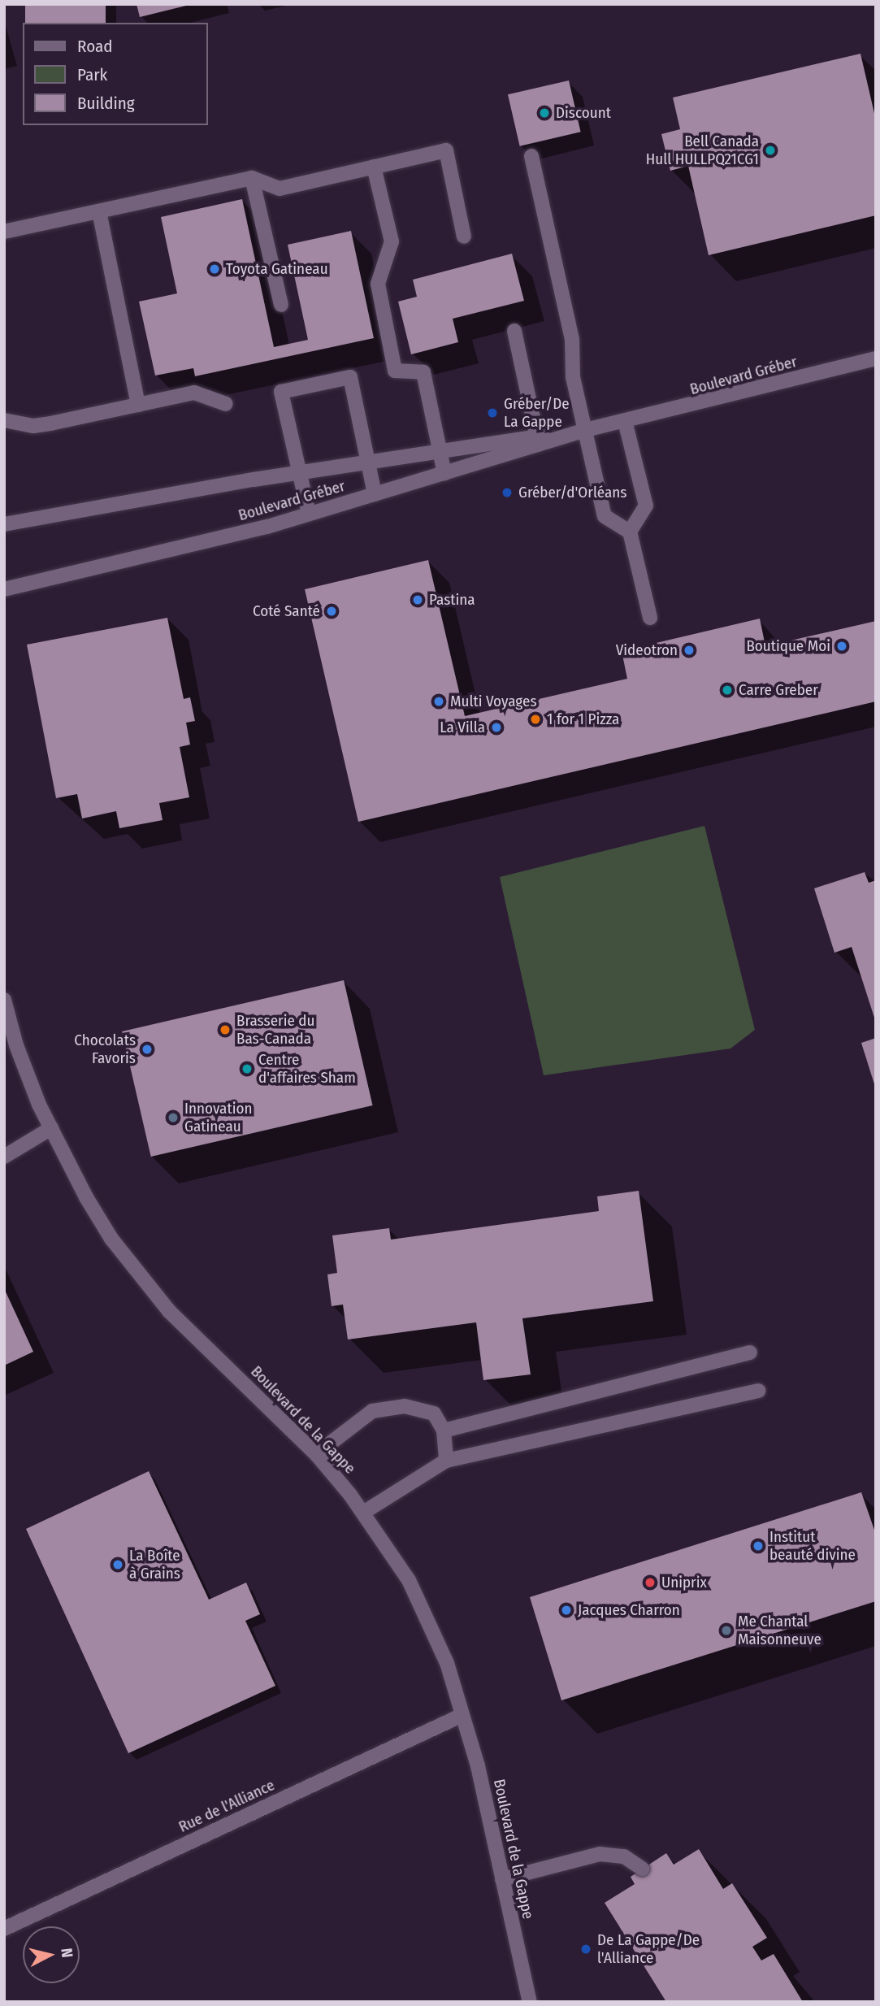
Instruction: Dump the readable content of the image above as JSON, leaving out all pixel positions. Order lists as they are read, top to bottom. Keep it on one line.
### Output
{"streets":{"street":["Boulevard Gréber","Boulevard de la Gappe","Rue de l'Alliance"]},"crossings":[["Boulevard de la Gappe","Rue de l'Alliance"]],"places":["Discount","Bell Canada Hull HULLPQ21CG1","Toyota Gatineau","Gréber/De La Gappe","Gréber/d'Orléans","Pastina","Coté Santé","Boutique Moi","Videotron","Carre Greber","Multi Voyages","1 for 1 Pizza","La Villa","Brasserie du Bas-Canada","Chocolats Favoris","Centre d'affaires Sham","Innovation Gatineau","Institut beauté divine","La Boîte à Grains","Uniprix","Jacques Charron","Me Chantal Maisonneuve","De La Gappe/De l'Alliance"],"legend":["Road","Park","Building"],"north":"right"}
